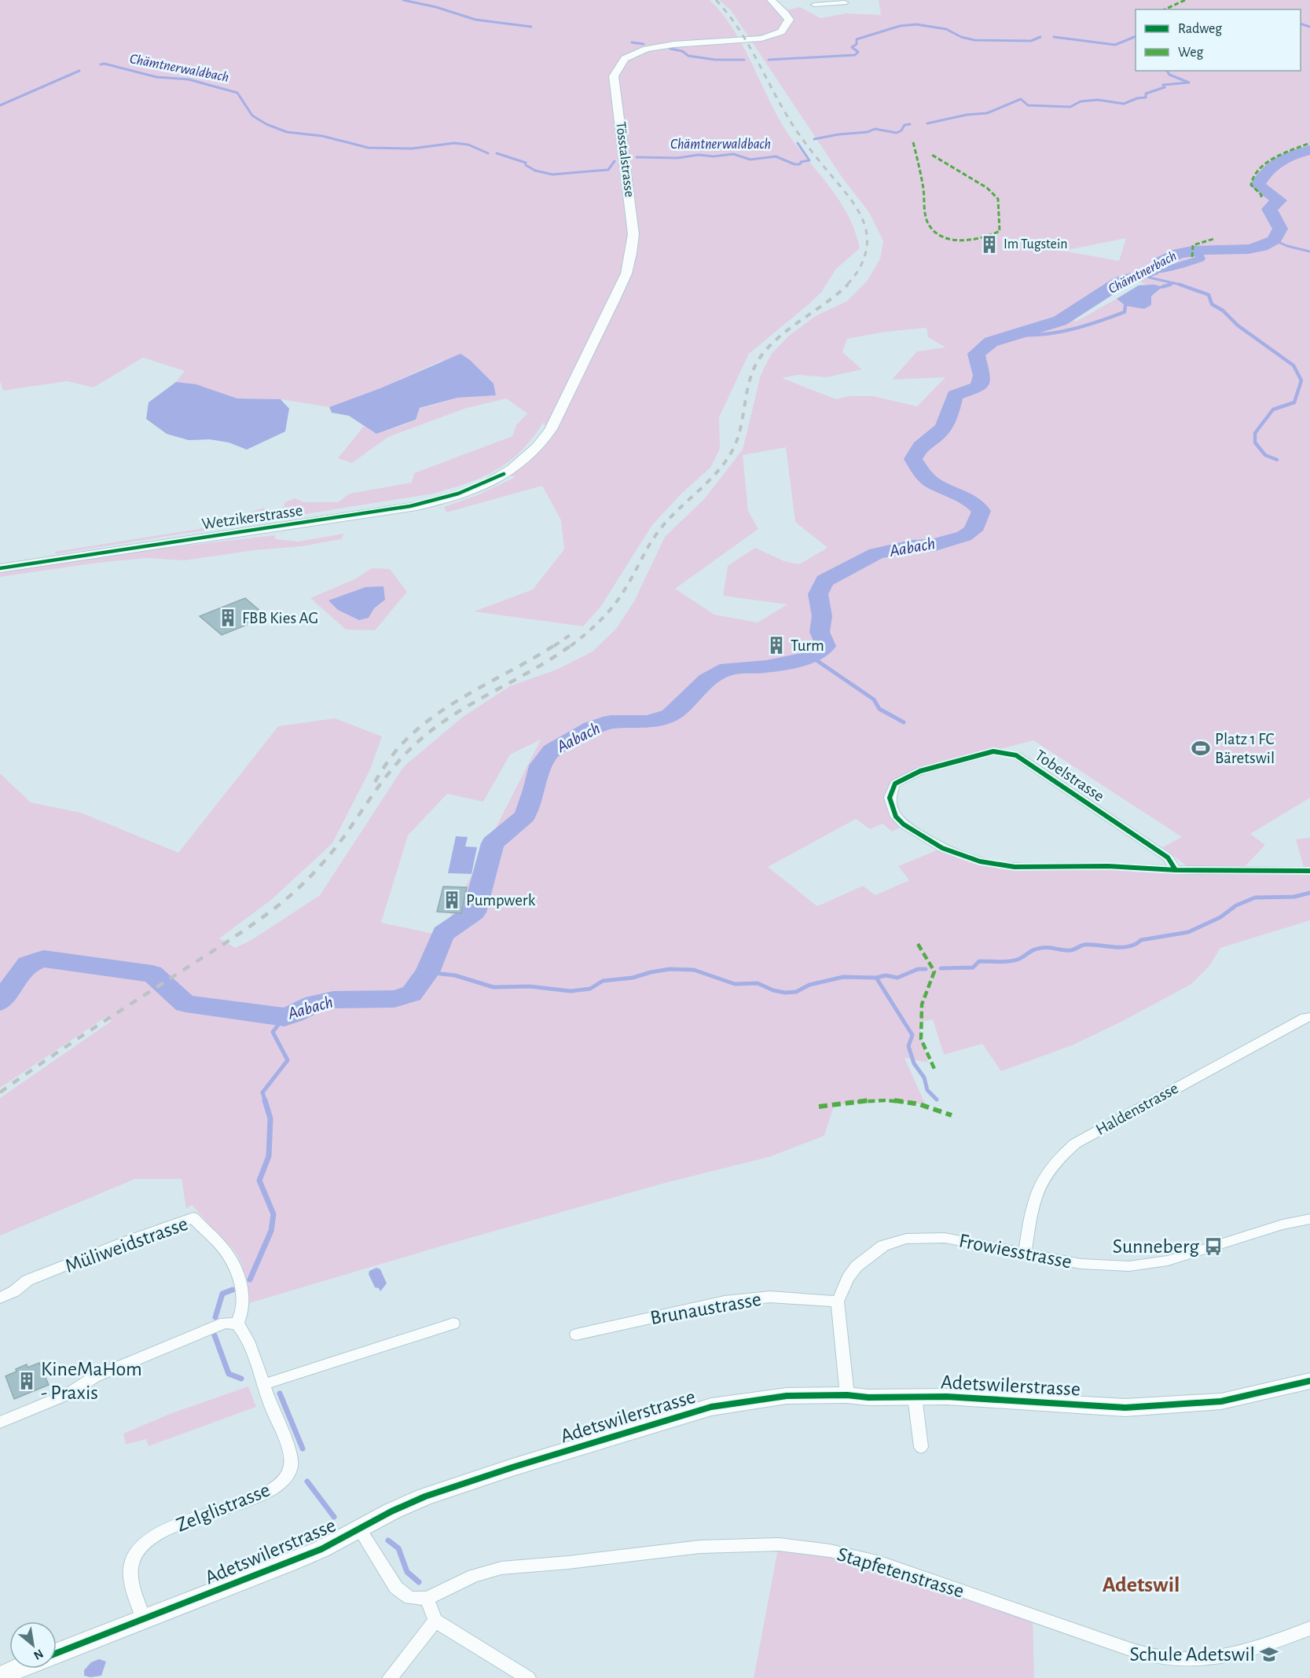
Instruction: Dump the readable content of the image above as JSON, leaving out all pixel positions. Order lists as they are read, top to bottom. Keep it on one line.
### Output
{"streets":{"main road":["Tösstalstrasse","Wetzikerstrasse","Adetswilerstrasse"],"street":["Tobelstrasse","Haldenstrasse","Müliweidstrasse","Frowiesstrasse","Brunaustrasse","Zelglistrasse","Stapfetenstrasse"]},"crossings":[["Tösstalstrasse","Wetzikerstrasse"],["Haldenstrasse","Frowiesstrasse"],["Müliweidstrasse","Zelglistrasse"],["Frowiesstrasse","Brunaustrasse"],["Frowiesstrasse","Adetswilerstrasse"],["Adetswilerstrasse","Zelglistrasse"]],"districts":["Adetswil"],"water":["Chämtnerwaldbach","Chämtnerbach","Aabach"],"places":{"building":["Im Tugstein","FBB Kies AG","Turm","Pumpwerk","KineMaHom - Praxis"],"sports":["Platz 1 FC Bäretswil"],"bus stop":["Sunneberg"],"school or university":["Schule Adetswil"]},"legend":["Radweg","Weg"],"north":"bottom right"}
